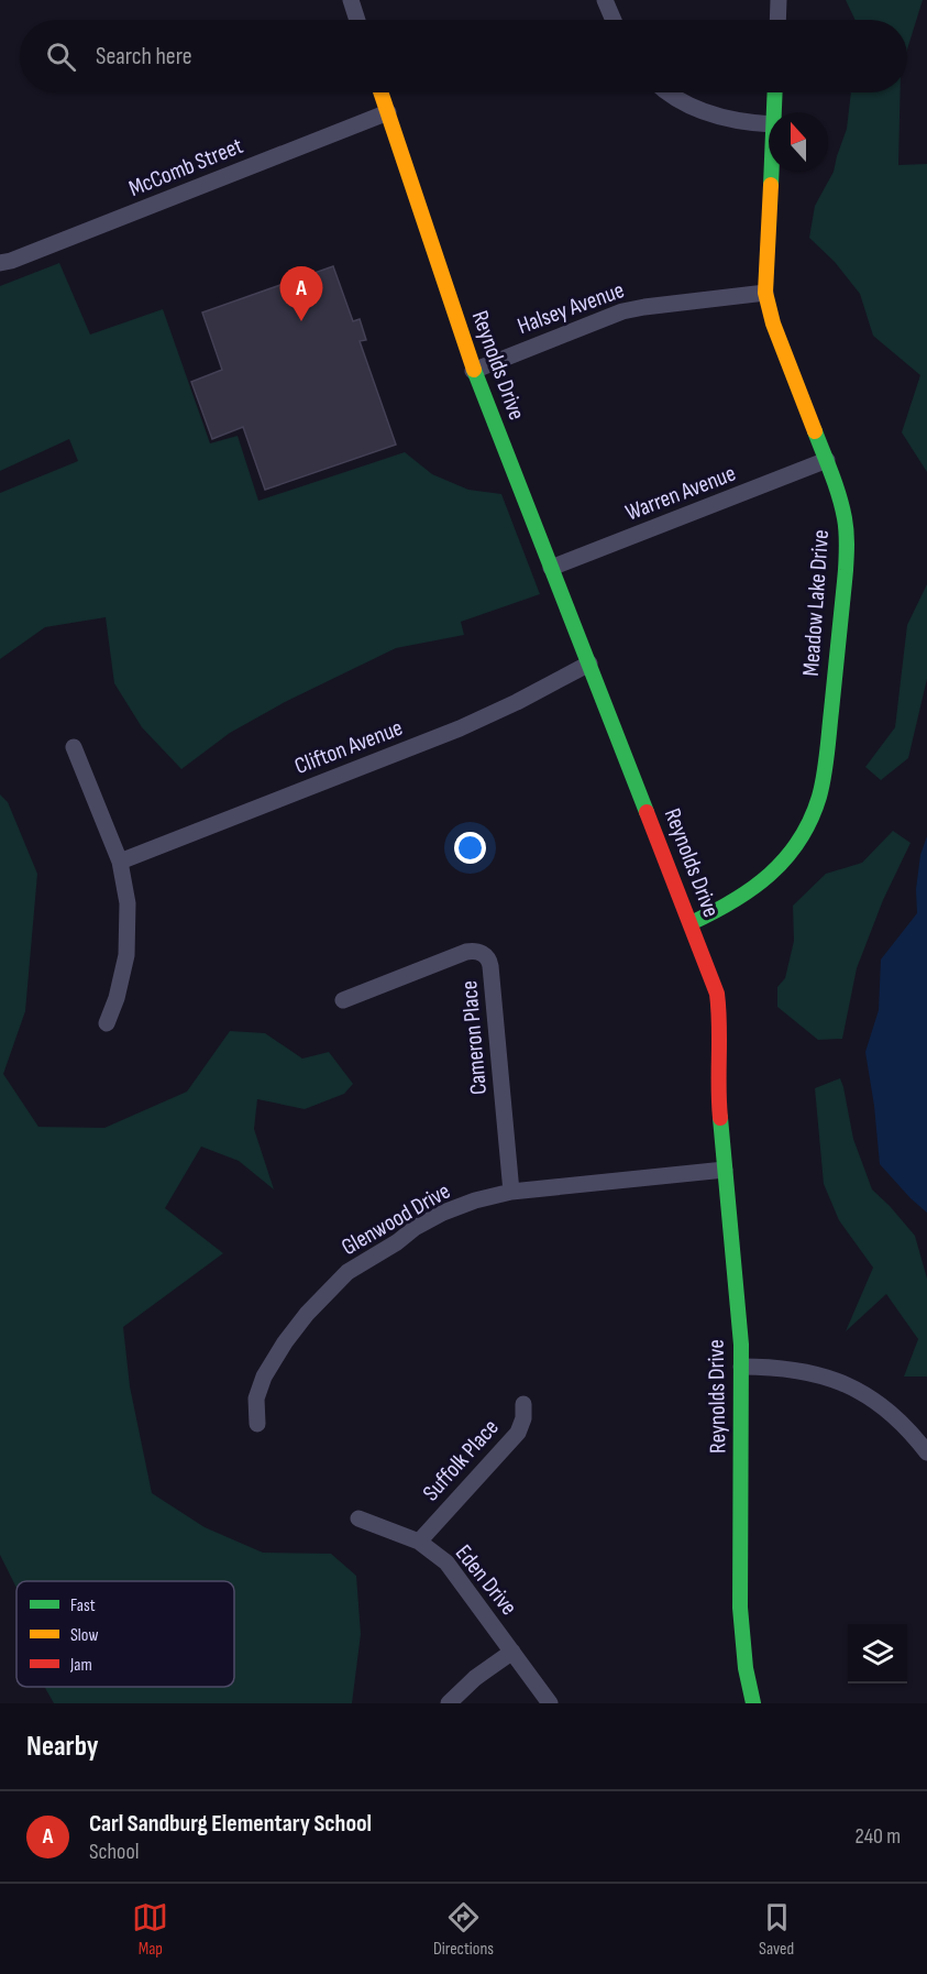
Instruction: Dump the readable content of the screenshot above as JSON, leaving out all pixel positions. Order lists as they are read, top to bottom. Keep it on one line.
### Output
{"streets":{"street":["McComb Street","Halsey Avenue","Reynolds Drive","Warren Avenue","Meadow Lake Drive","Clifton Avenue","Cameron Place","Glenwood Drive","Suffolk Place","Eden Drive"]},"crossings":[["McComb Street","Reynolds Drive"],["Halsey Avenue","Reynolds Drive"],["Halsey Avenue","Meadow Lake Drive"],["Reynolds Drive","Warren Avenue"],["Reynolds Drive","Meadow Lake Drive"],["Reynolds Drive","Clifton Avenue"],["Reynolds Drive","Glenwood Drive"],["Warren Avenue","Meadow Lake Drive"],["Cameron Place","Glenwood Drive"],["Suffolk Place","Eden Drive"]],"legend":["Fast","Slow","Jam"],"north":"top","page":{"search":"Search here","pins":"A","heading":"Nearby","list":[{"mark":"A","name":"Carl Sandburg Elementary School","note":"School","value":"240 m"}],"nav":["Map","Directions","Saved"]}}
